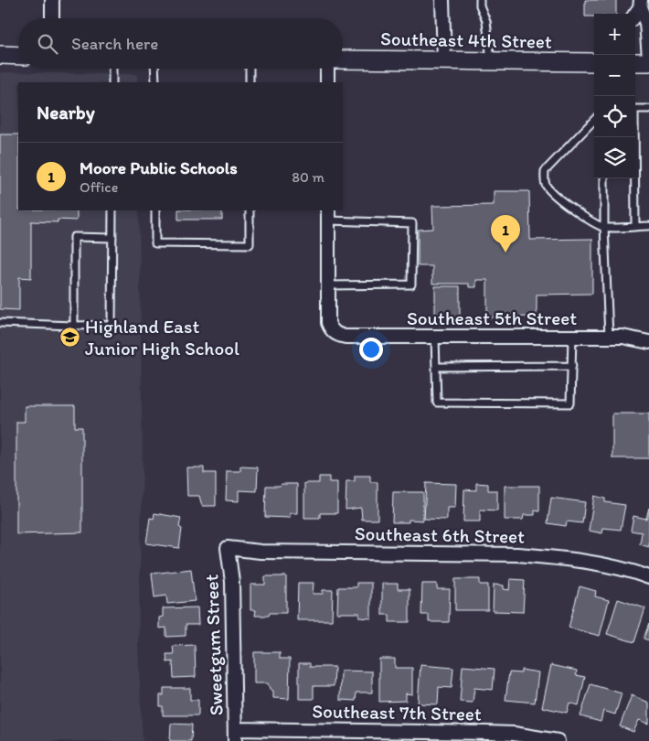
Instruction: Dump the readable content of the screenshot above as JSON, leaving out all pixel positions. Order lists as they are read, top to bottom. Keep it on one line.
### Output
{"streets":{"main road":["Southeast 4th Street"],"street":["Southeast 5th Street","Southeast 6th Street","Sweetgum Street","Southeast 7th Street"]},"crossings":[["Southeast 6th Street","Sweetgum Street"],["Sweetgum Street","Southeast 7th Street"]],"places":{"school or university":["Highland East Junior High School"]},"page":{"map_buttons":["+","−"],"search":"Search here","heading":"Nearby","list":[{"mark":"1","name":"Moore Public Schools","note":"Office","value":"80 m"}],"pins":"1"}}
